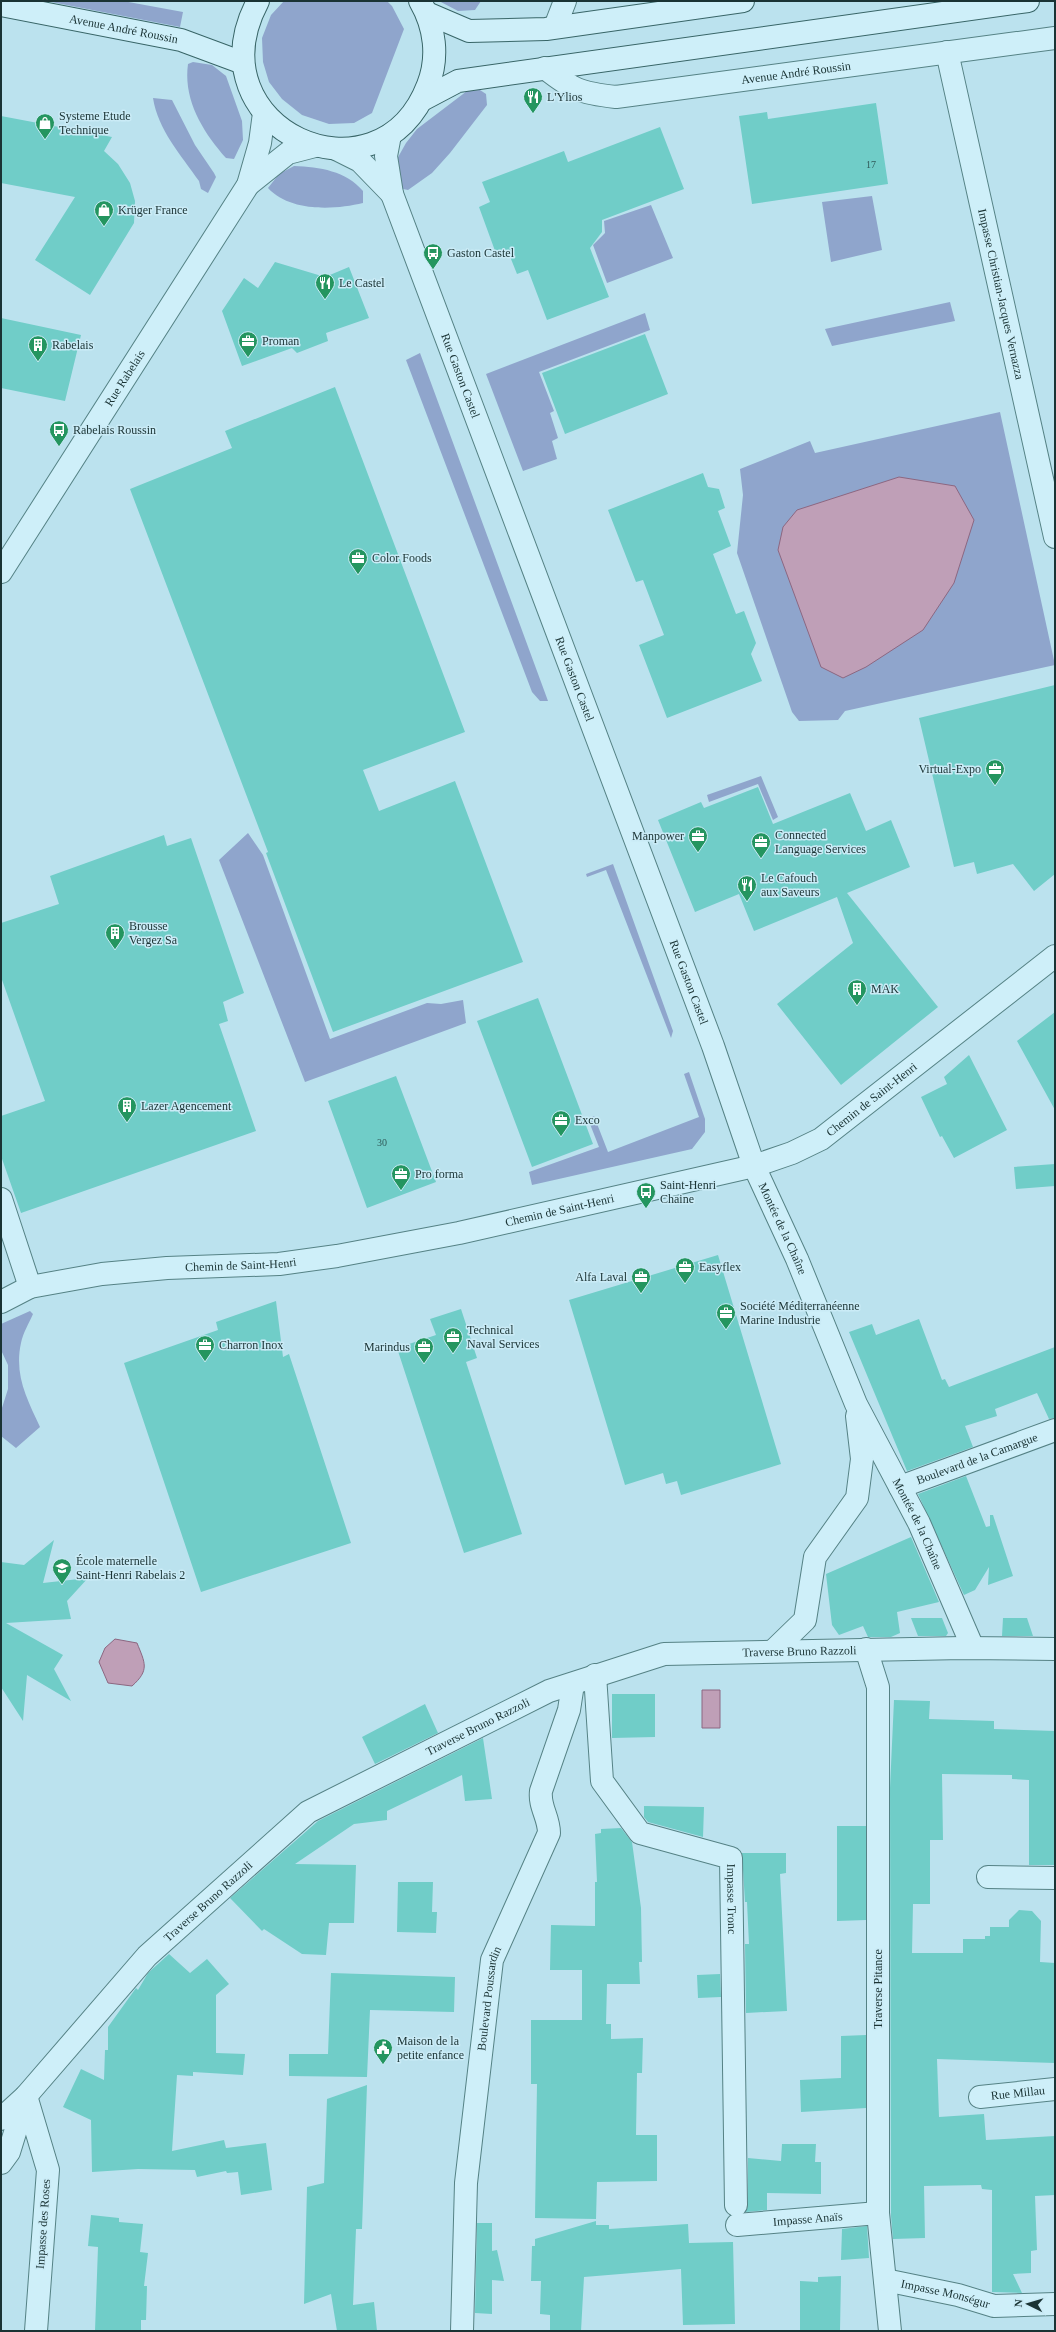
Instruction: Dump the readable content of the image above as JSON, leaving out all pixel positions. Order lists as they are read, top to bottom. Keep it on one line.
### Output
{"streets":{"street":["Avenue André Roussin","Impasse Christian-Jacques Vernazza","Rue Gaston Castel","Rue Rabelais","Chemin de Saint-Henri","Montée de la Chaîne","Boulevard de la Camargue","Traverse Bruno Razzoli","Impasse Tronc","Traverse Pitance","Boulevard Poussardin","Rue Millau","Impasse Anaïs","Impasse des Roses","Impasse Monségur"]},"crossings":[["Avenue André Roussin","Impasse Christian-Jacques Vernazza"],["Rue Gaston Castel","Chemin de Saint-Henri"],["Rue Gaston Castel","Montée de la Chaîne"],["Chemin de Saint-Henri","Montée de la Chaîne"],["Montée de la Chaîne","Boulevard de la Camargue"],["Montée de la Chaîne","Traverse Bruno Razzoli"],["Traverse Bruno Razzoli","Impasse Tronc"],["Traverse Bruno Razzoli","Traverse Pitance"],["Traverse Bruno Razzoli","Boulevard Poussardin"],["Traverse Bruno Razzoli","Impasse des Roses"],["Impasse Tronc","Impasse Anaïs"],["Traverse Pitance","Impasse Anaïs"],["Traverse Pitance","Impasse Monségur"]],"places":{"restaurant":["L'Ylios","Le Castel","Le Cafouch aux Saveurs"],"shop":["Systeme Etude Technique","Krüger France"],"bus stop":["Gaston Castel","Rabelais Roussin","Saint-Henri Chaine"],"office":["Proman","Color Foods","Virtual-Expo","Manpower","Connected Language Services","Exco","Pro forma","Easyflex","Alfa Laval","Société Méditerranéenne Marine Industrie","Technical Naval Services","Charron Inox","Marindus"],"building":["Rabelais","Brousse Vergez Sa","MAK","Lazer Agencement"],"school or university":["École maternelle Saint-Henri Rabelais 2"],"public building":["Maison de la petite enfance"]},"house_numbers":["17","30"],"north":"left"}
